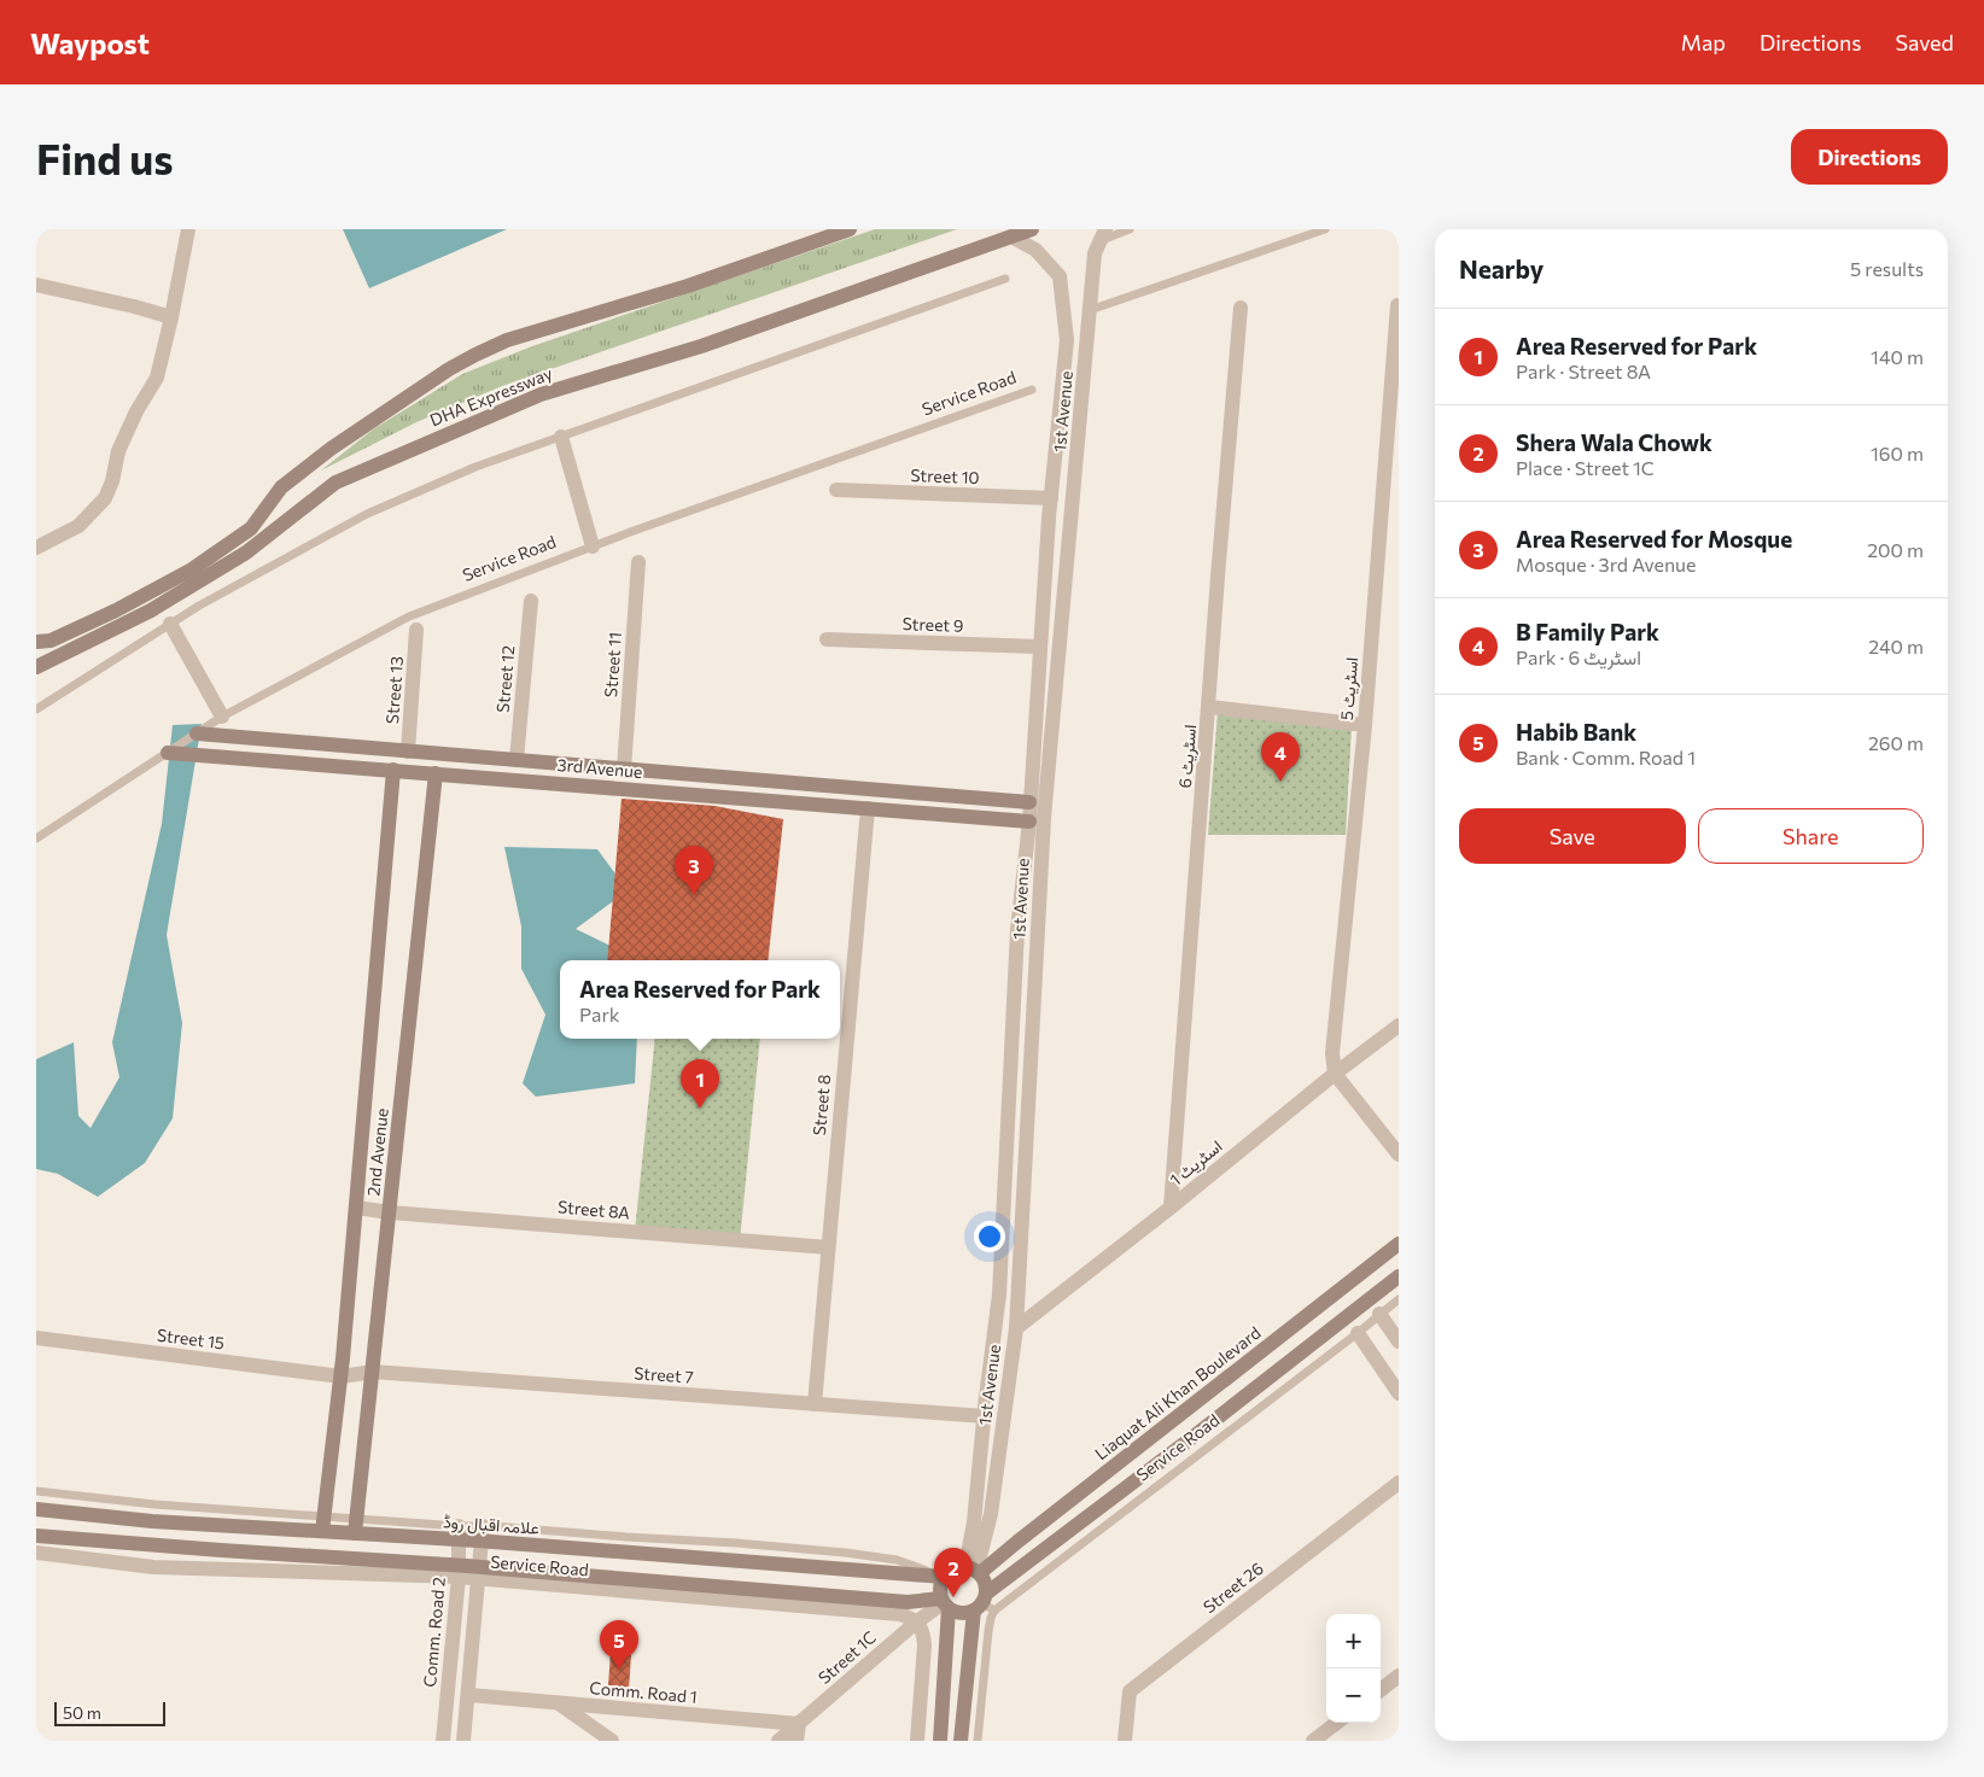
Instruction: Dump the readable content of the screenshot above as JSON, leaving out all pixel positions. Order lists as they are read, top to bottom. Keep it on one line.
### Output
{"streets":{"main road":["DHA Expressway","3rd Avenue","2nd Avenue","Liaquat Ali Khan Boulevard","علامہ اقبال روڈ"],"street":["Service Road","1st Avenue","Street 10","Street 9","Street 11","Street 12","اسٹریٹ 5","Street 13","اسٹریٹ 6","Street 8","اسٹریٹ 1","Street 8A","Street 15","Street 7","Street 26","Comm. Road 2","Street 1C","Comm. Road 1"]},"crossings":[["Service Road","1st Avenue"],["Service Road","3rd Avenue"],["Service Road","Liaquat Ali Khan Boulevard"],["Service Road","علامہ اقبال روڈ"],["Service Road","Street 1C"],["1st Avenue","اسٹریٹ 1"],["1st Avenue","Liaquat Ali Khan Boulevard"],["1st Avenue","علامہ اقبال روڈ"],["1st Avenue","Street 1C"],["Street 11","3rd Avenue"],["Street 12","3rd Avenue"],["اسٹریٹ 5","اسٹریٹ 1"],["Street 13","3rd Avenue"],["اسٹریٹ 6","اسٹریٹ 1"],["3rd Avenue","Street 8"],["3rd Avenue","2nd Avenue"],["Street 8","Street 8A"],["Street 8","Street 7"],["2nd Avenue","Street 8A"],["2nd Avenue","Street 15"],["2nd Avenue","Street 7"],["2nd Avenue","علامہ اقبال روڈ"],["Street 15","Street 7"],["Liaquat Ali Khan Boulevard","علامہ اقبال روڈ"],["Liaquat Ali Khan Boulevard","Street 1C"],["علامہ اقبال روڈ","Comm. Road 2"],["علامہ اقبال روڈ","Street 1C"],["Street 1C","Comm. Road 1"]],"scale_bar":"50 m","page":{"header":"Waypost","nav":["Map","Directions","Saved"],"buttons":["Directions",["Save","Share"]],"title":"Find us","heading":["Nearby","5 results"],"list":[{"mark":"1","name":"Area Reserved for Park","note":"Park · Street 8A","value":"140 m"},{"mark":"2","name":"Shera Wala Chowk","note":"Place · Street 1C","value":"160 m"},{"mark":"3","name":"Area Reserved for Mosque","note":"Mosque · 3rd Avenue","value":"200 m"},{"mark":"4","name":"B Family Park","note":"Park · اسٹریٹ 6","value":"240 m"},{"mark":"5","name":"Habib Bank","note":"Bank · Comm. Road 1","value":"260 m"}],"pins":["4","3","1","2","5"],"popup":["Area Reserved for Park","Park"],"map_buttons":["+","−"],"scale":"50 m"}}
